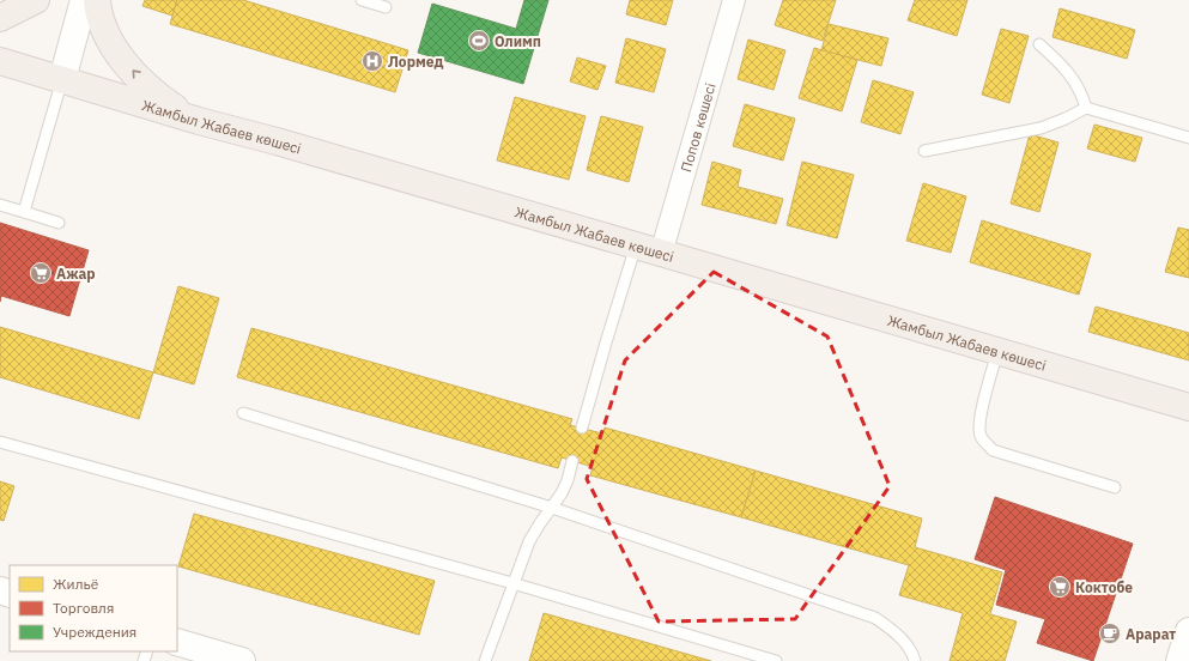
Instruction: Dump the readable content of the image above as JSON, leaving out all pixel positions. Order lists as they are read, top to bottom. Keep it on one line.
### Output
{"streets":{"main road":["Жамбыл Жабаев көшесі"],"street":["Попов көшесі"]},"crossings":[["Жамбыл Жабаев көшесі","Попов көшесі"]],"places":{"sports":["Олимп"],"hospital":["Лормед"],"supermarket":["Ажар","Коктобе"],"cafe":["Арарат"]},"legend":["Жильё","Торговля","Учреждения"]}
